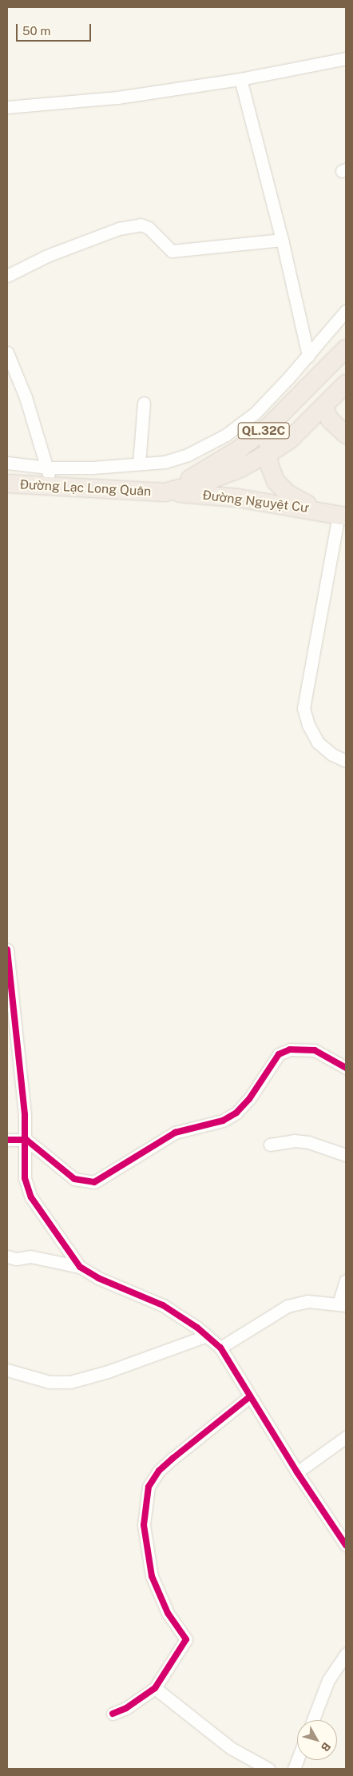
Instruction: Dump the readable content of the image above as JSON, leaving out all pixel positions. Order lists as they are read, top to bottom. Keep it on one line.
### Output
{"streets":{"highway":["QL.32C","Đường Lạc Long Quân","Đường Nguyệt Cư"]},"crossings":[["Đường Lạc Long Quân","Đường Nguyệt Cư"]],"scale_bar":"50 m","north":"bottom right"}
